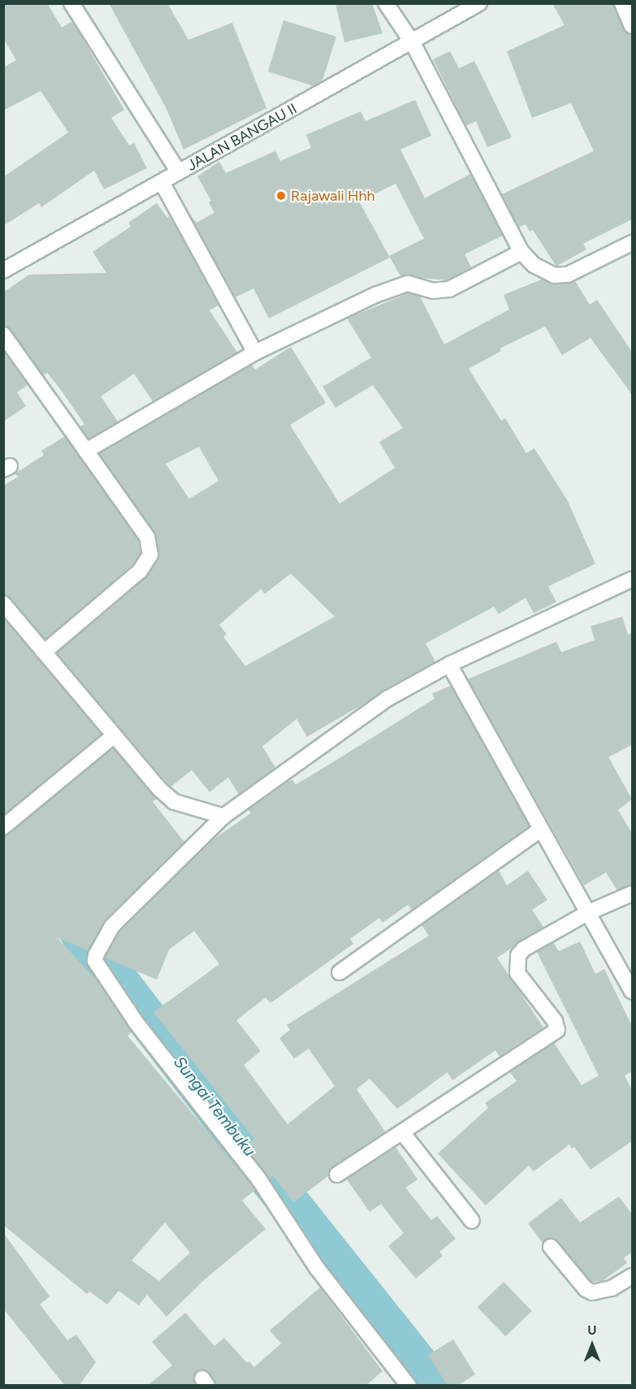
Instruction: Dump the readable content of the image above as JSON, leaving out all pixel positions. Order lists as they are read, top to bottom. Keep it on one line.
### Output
{"streets":{"street":["JALAN BANGAU II"]},"water":["Sungai Tembuku"],"places":["Rajawali Hhh"],"north":"top"}
